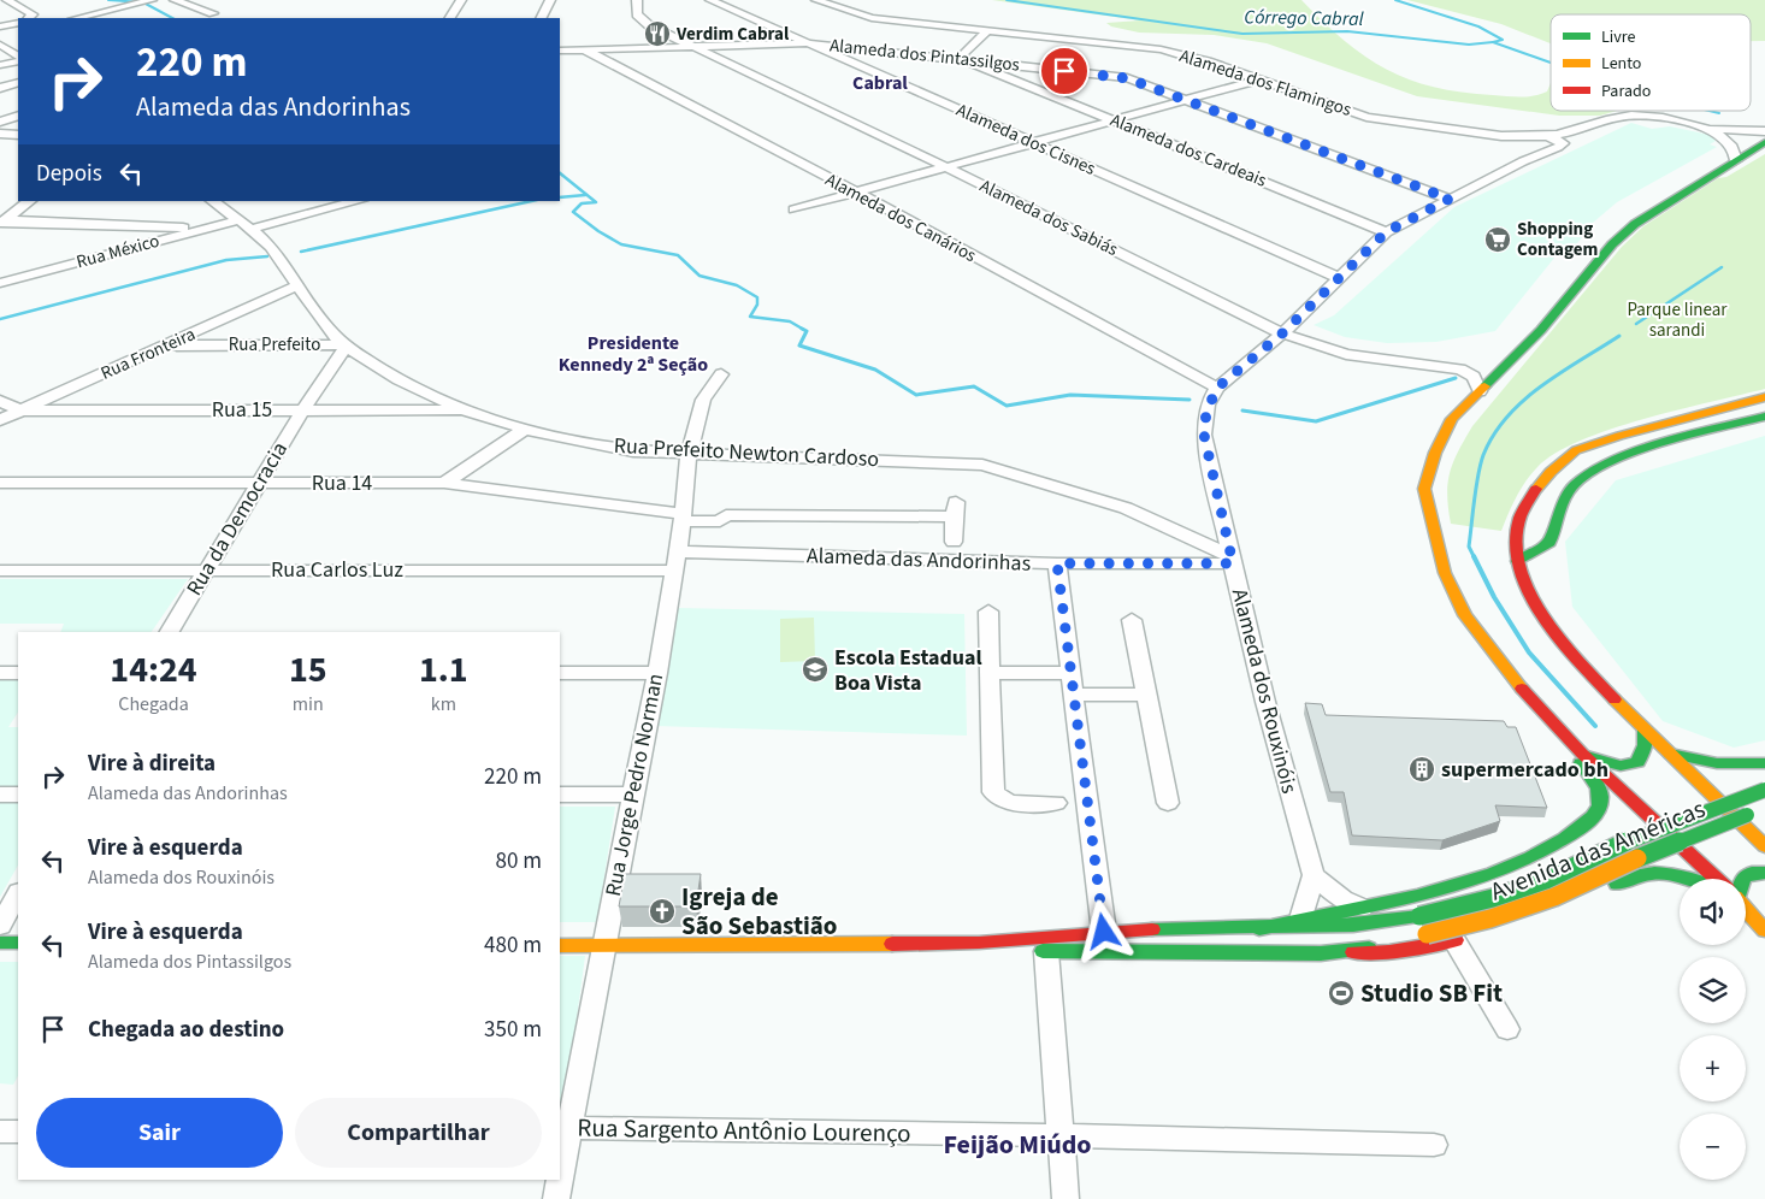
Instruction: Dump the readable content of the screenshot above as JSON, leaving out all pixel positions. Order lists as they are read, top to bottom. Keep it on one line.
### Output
{"streets":{"main road":["Avenida das Américas"],"street":["Alameda dos Pintassilgos","Alameda dos Flamingos","Alameda dos Cisnes","Alameda dos Cardeais","Alameda dos Canários","Alameda dos Sabiás","Rua México","Rua Prefeito","Rua Fronteira","Rua 15","Rua Prefeito Newton Cardoso","Rua 14","Rua da Democracia","Alameda das Andorinhas","Rua Carlos Luz","Alameda dos Rouxinóis","Rua Jorge Pedro Norman","Rua Sargento Antônio Lourenço"]},"crossings":[["Alameda dos Pintassilgos","Alameda dos Cisnes"],["Alameda dos Pintassilgos","Alameda dos Cardeais"],["Alameda dos Pintassilgos","Alameda dos Canários"],["Alameda dos Pintassilgos","Alameda dos Sabiás"],["Alameda dos Pintassilgos","Alameda dos Rouxinóis"],["Alameda dos Flamingos","Alameda dos Rouxinóis"],["Alameda dos Cisnes","Alameda dos Rouxinóis"],["Alameda dos Cardeais","Alameda dos Rouxinóis"],["Alameda dos Canários","Alameda dos Rouxinóis"],["Alameda dos Sabiás","Alameda dos Rouxinóis"],["Rua México","Rua Prefeito Newton Cardoso"],["Rua Prefeito","Rua Fronteira"],["Rua Prefeito","Rua Prefeito Newton Cardoso"],["Rua Prefeito","Rua da Democracia"],["Rua Fronteira","Rua 15"],["Rua Fronteira","Rua Prefeito Newton Cardoso"],["Rua 15","Rua Prefeito Newton Cardoso"],["Rua 15","Rua da Democracia"],["Rua Prefeito Newton Cardoso","Rua da Democracia"],["Rua Prefeito Newton Cardoso","Alameda das Andorinhas"],["Rua Prefeito Newton Cardoso","Alameda dos Rouxinóis"],["Rua Prefeito Newton Cardoso","Rua Jorge Pedro Norman"],["Rua 14","Rua da Democracia"],["Rua 14","Rua Jorge Pedro Norman"],["Rua da Democracia","Rua Carlos Luz"],["Alameda das Andorinhas","Rua Carlos Luz"],["Alameda das Andorinhas","Alameda dos Rouxinóis"],["Alameda das Andorinhas","Rua Jorge Pedro Norman"],["Rua Carlos Luz","Rua Jorge Pedro Norman"],["Rua Jorge Pedro Norman","Avenida das Américas"],["Rua Jorge Pedro Norman","Rua Sargento Antônio Lourenço"]],"districts":["Cabral","Presidente Kennedy 2ª Seção","Feijão Miúdo"],"water":["Córrego Cabral"],"parks":["Parque linear sarandi"],"places":{"restaurant":["Verdim Cabral"],"supermarket":["Shopping Contagem"],"school or university":["Escola Estadual Boa Vista"],"building":["supermercado bh"],"church":["Igreja de São Sebastião"],"sports":["Studio SB Fit"]},"legend":["Livre","Lento","Parado"],"page":{"turn":["220 m","Alameda das Andorinhas"],"then":"Depois","eta":["14:24","Chegada","15","min","1.1","km"],"list":[{"name":"Vire à direita","note":"Alameda das Andorinhas","value":"220 m"},{"name":"Vire à esquerda","note":"Alameda dos Rouxinóis","value":"80 m"},{"name":"Vire à esquerda","note":"Alameda dos Pintassilgos","value":"480 m"},{"name":"Chegada ao destino","value":"350 m"}],"map_buttons":["+","−"],"buttons":["Sair","Compartilhar"]}}
